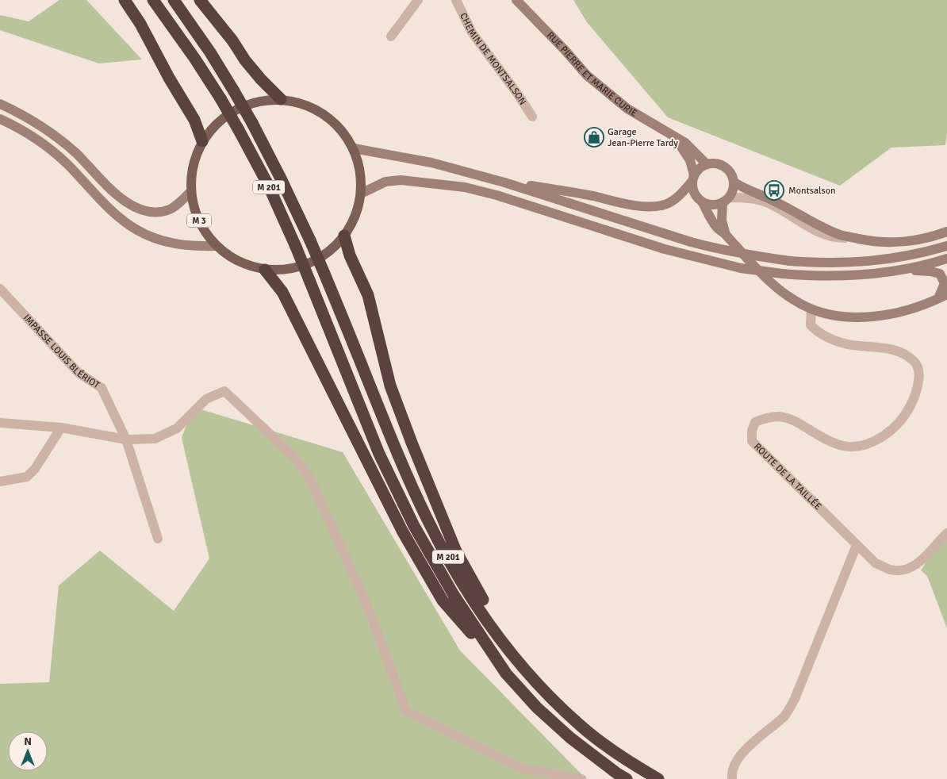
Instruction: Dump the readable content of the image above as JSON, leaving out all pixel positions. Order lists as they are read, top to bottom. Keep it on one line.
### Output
{"streets":{"highway":["M 201"],"main road":["RUE PIERRE ET MARIE CURIE","M 3"],"street":["CHEMIN DE MONTSALSON","IMPASSE LOUIS BLÉRIOT","ROUTE DE LA TAILLÉE"]},"places":{"shop":["Garage Jean-Pierre Tardy"],"bus stop":["Montsalson"]},"north":"top"}
